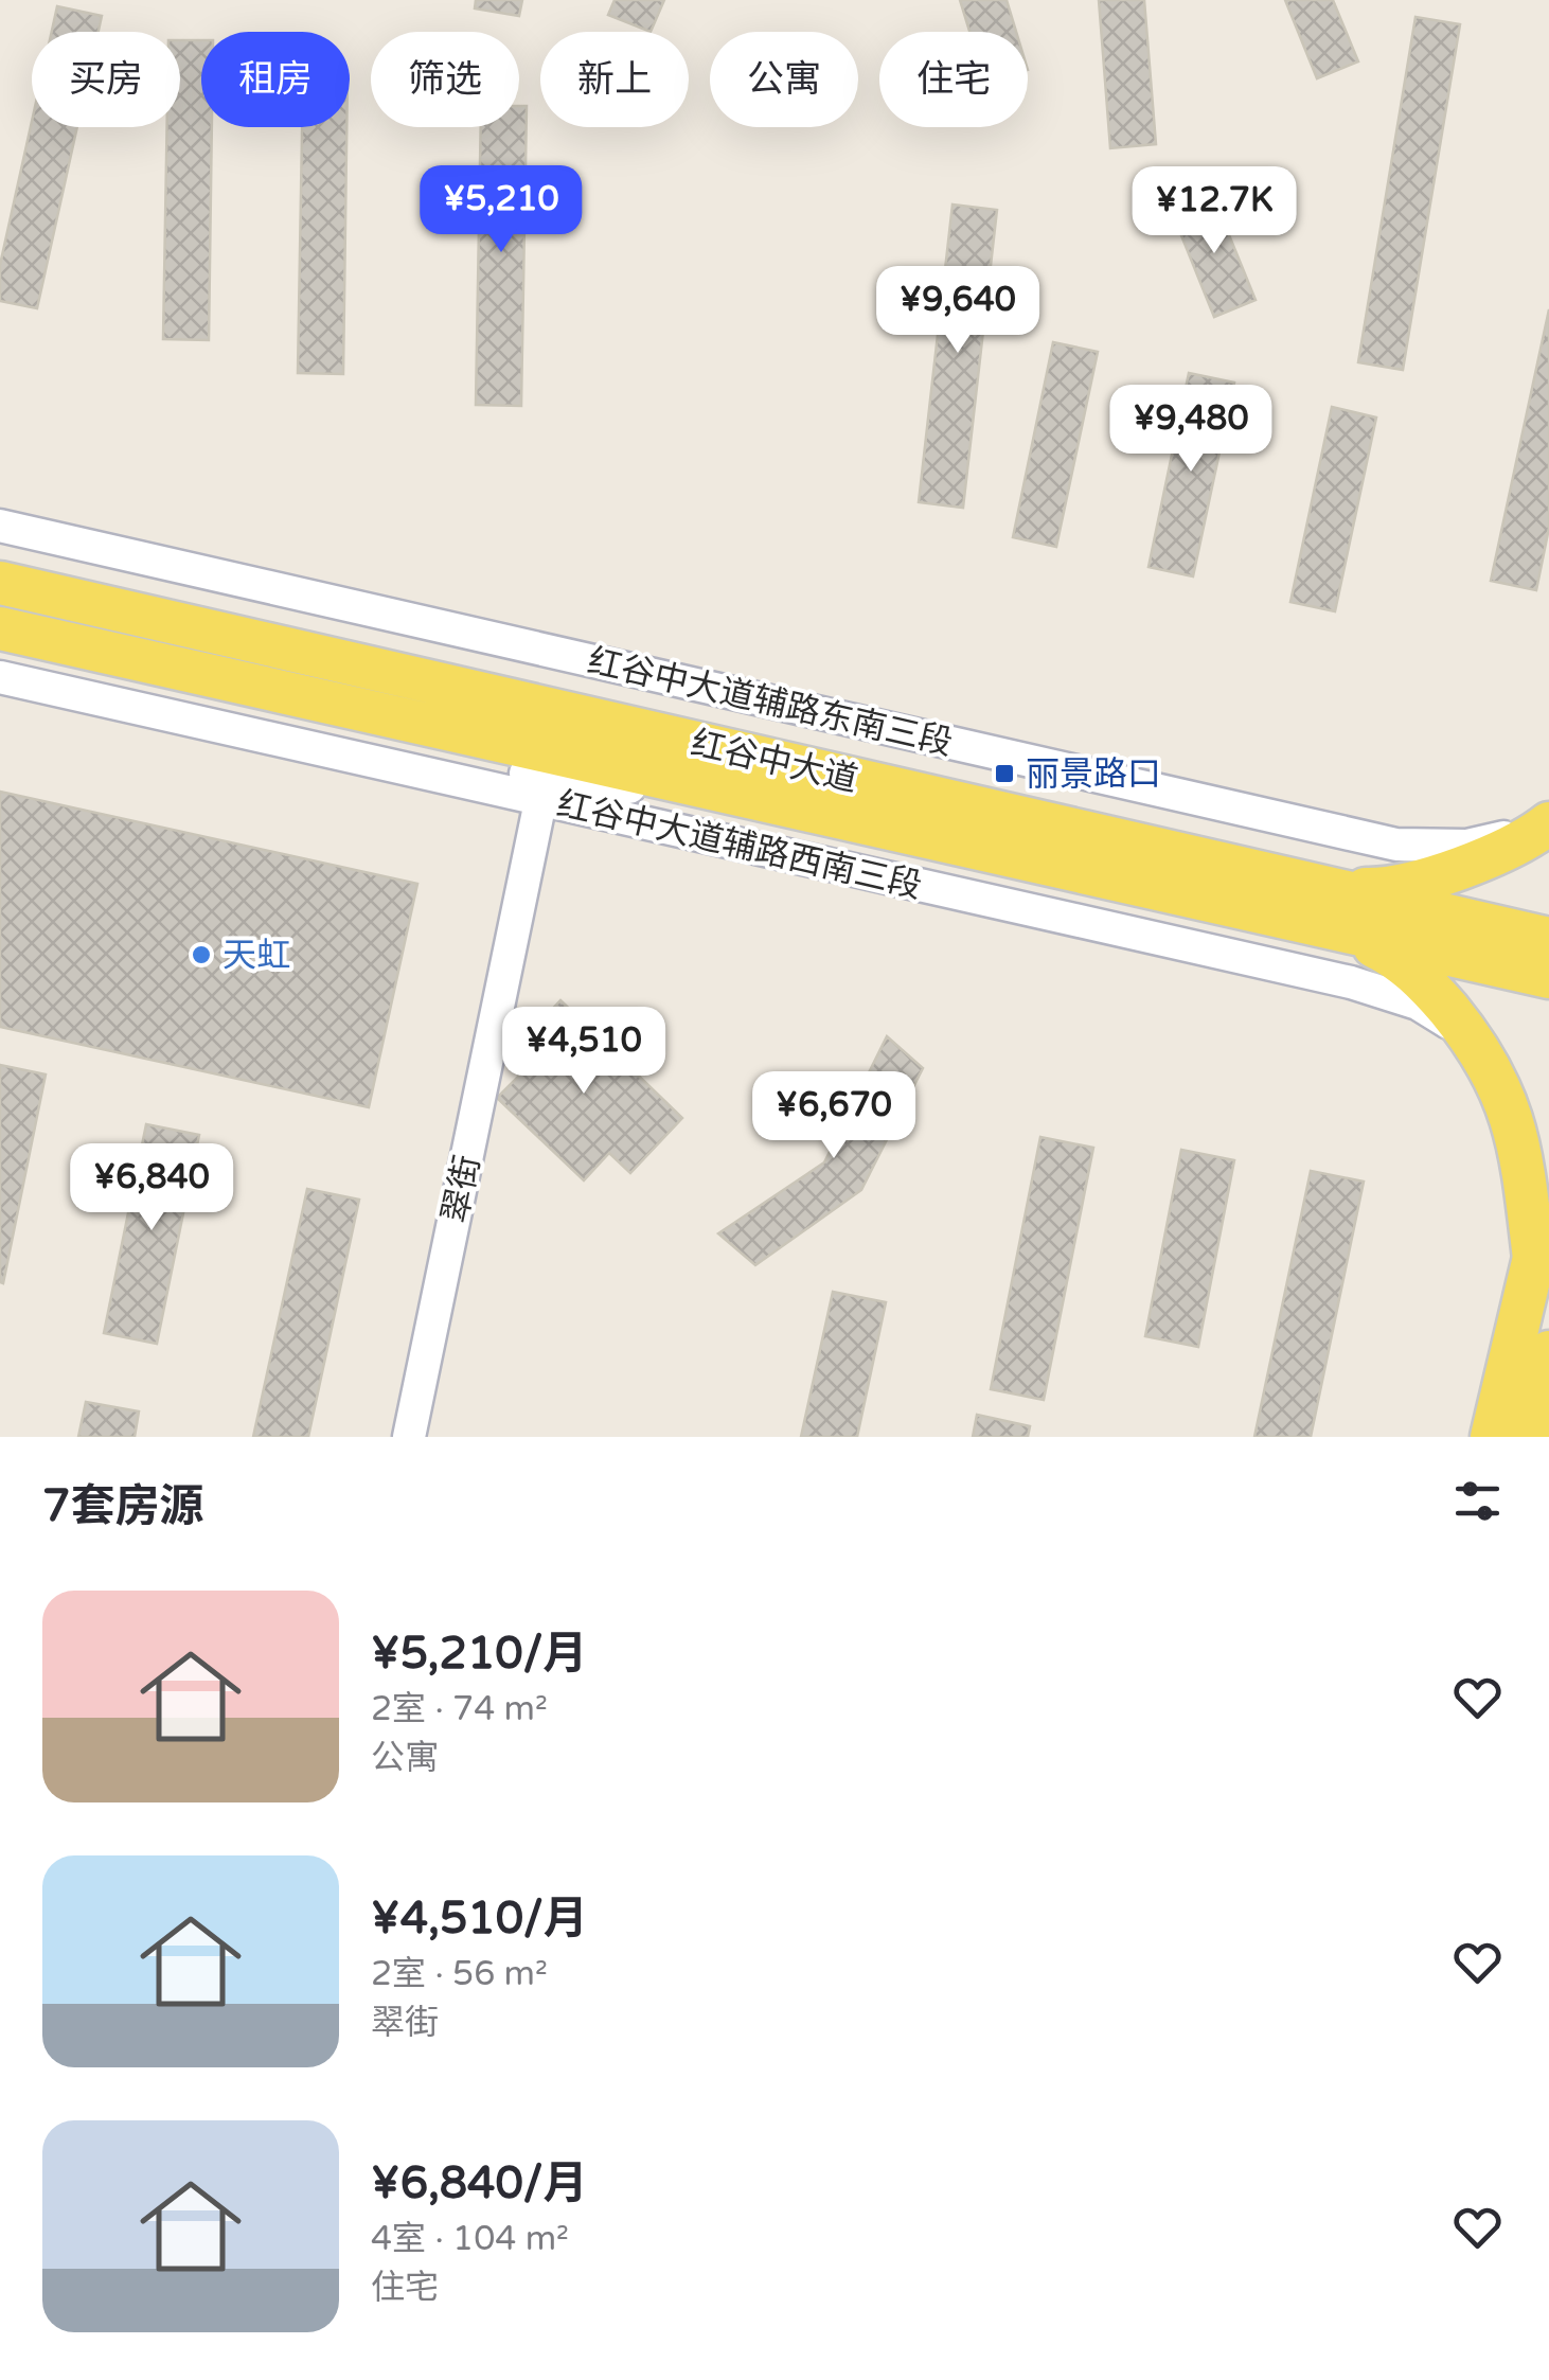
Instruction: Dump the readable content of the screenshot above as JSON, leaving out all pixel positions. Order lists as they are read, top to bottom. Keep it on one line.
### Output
{"streets":{"main road":["红谷中大道"],"street":["红谷中大道辅路东南三段","红谷中大道辅路西南三段","翠街"]},"crossings":[["红谷中大道","红谷中大道辅路西南三段"],["红谷中大道","翠街"],["红谷中大道辅路西南三段","翠街"]],"places":{"transit":["丽景路口"],"other":["天虹"]},"page":{"chip":["买房","租房","筛选","新上","公寓","住宅"],"price":["¥5,210","¥12.7K","¥9,640","¥9,480","¥4,510","¥6,670","¥6,840"],"heading":"7套房源","list":[{"name":"¥5,210/月","note":"2室 · 74 m² · 公寓"},{"name":"¥4,510/月","note":"2室 · 56 m² · 翠街"},{"name":"¥6,840/月","note":"4室 · 104 m² · 住宅"}]}}
